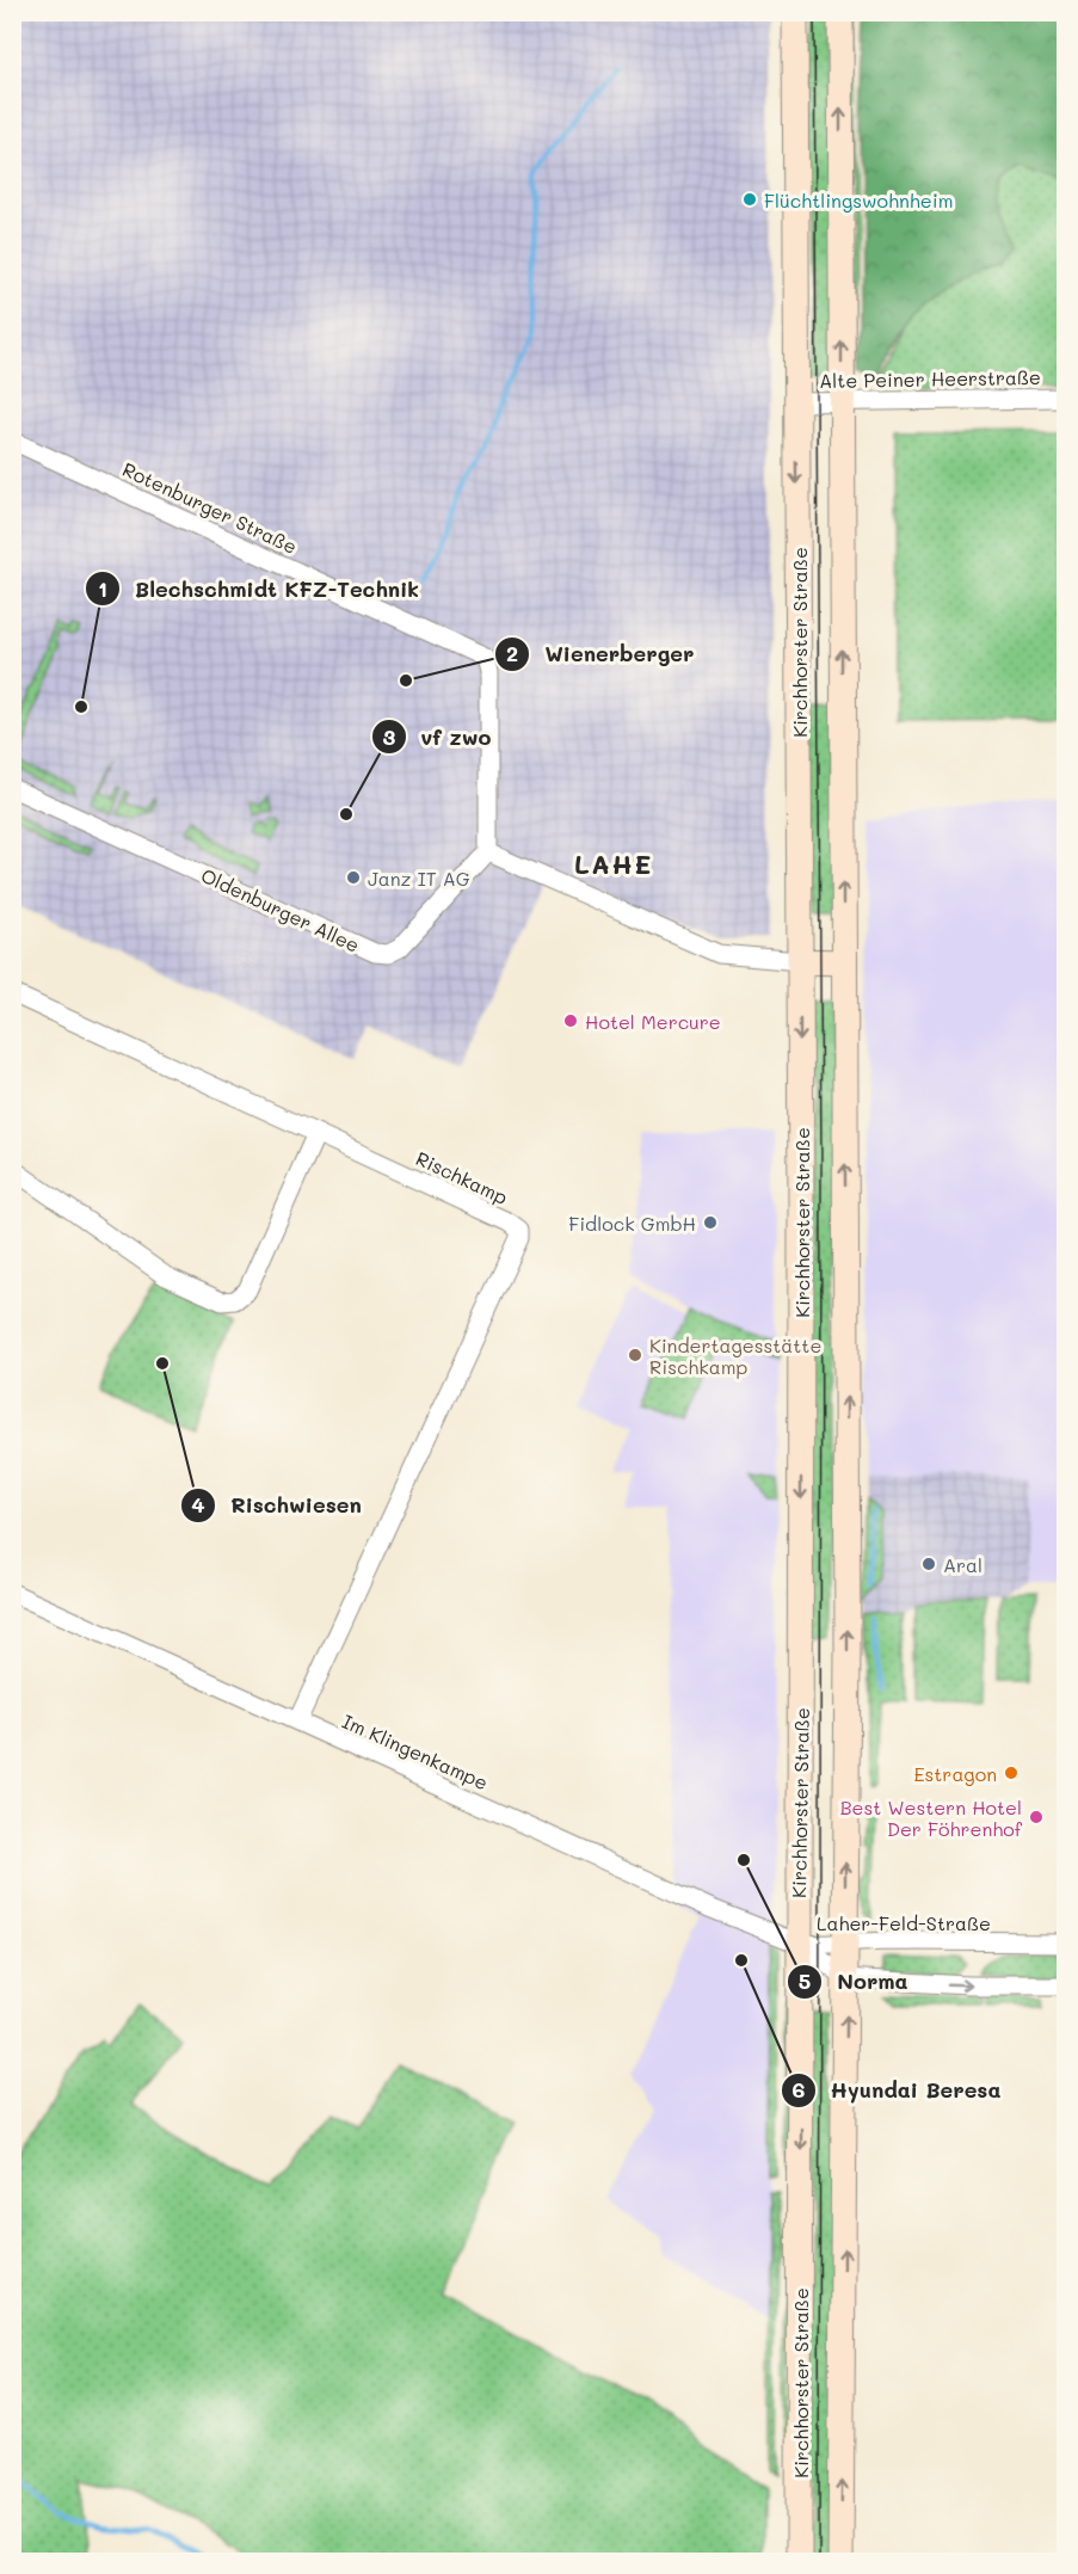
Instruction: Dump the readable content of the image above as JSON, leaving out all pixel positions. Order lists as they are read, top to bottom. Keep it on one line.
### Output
{"streets":{"main road":["Kirchhorster Straße"],"street":["Alte Peiner Heerstraße","Rotenburger Straße","Oldenburger Allee","Rischkamp","Im Klingenkampe","Laher-Feld-Straße"]},"crossings":[["Alte Peiner Heerstraße","Kirchhorster Straße"],["Rotenburger Straße","Oldenburger Allee"],["Kirchhorster Straße","Im Klingenkampe"],["Kirchhorster Straße","Laher-Feld-Straße"],["Rischkamp","Im Klingenkampe"],["Im Klingenkampe","Laher-Feld-Straße"]],"districts":["LAHE"],"places":["Flüchtlingswohnheim","Wienerberger","Blechschmidt KFZ-Technik","vf zwo","Janz IT AG","Hotel Mercure","Fidlock GmbH","Kindertagesstätte Rischkamp","Rischwiesen","Aral","Estragon","Best Western Hotel Der Föhrenhof","Norma","Hyundai Beresa"]}
